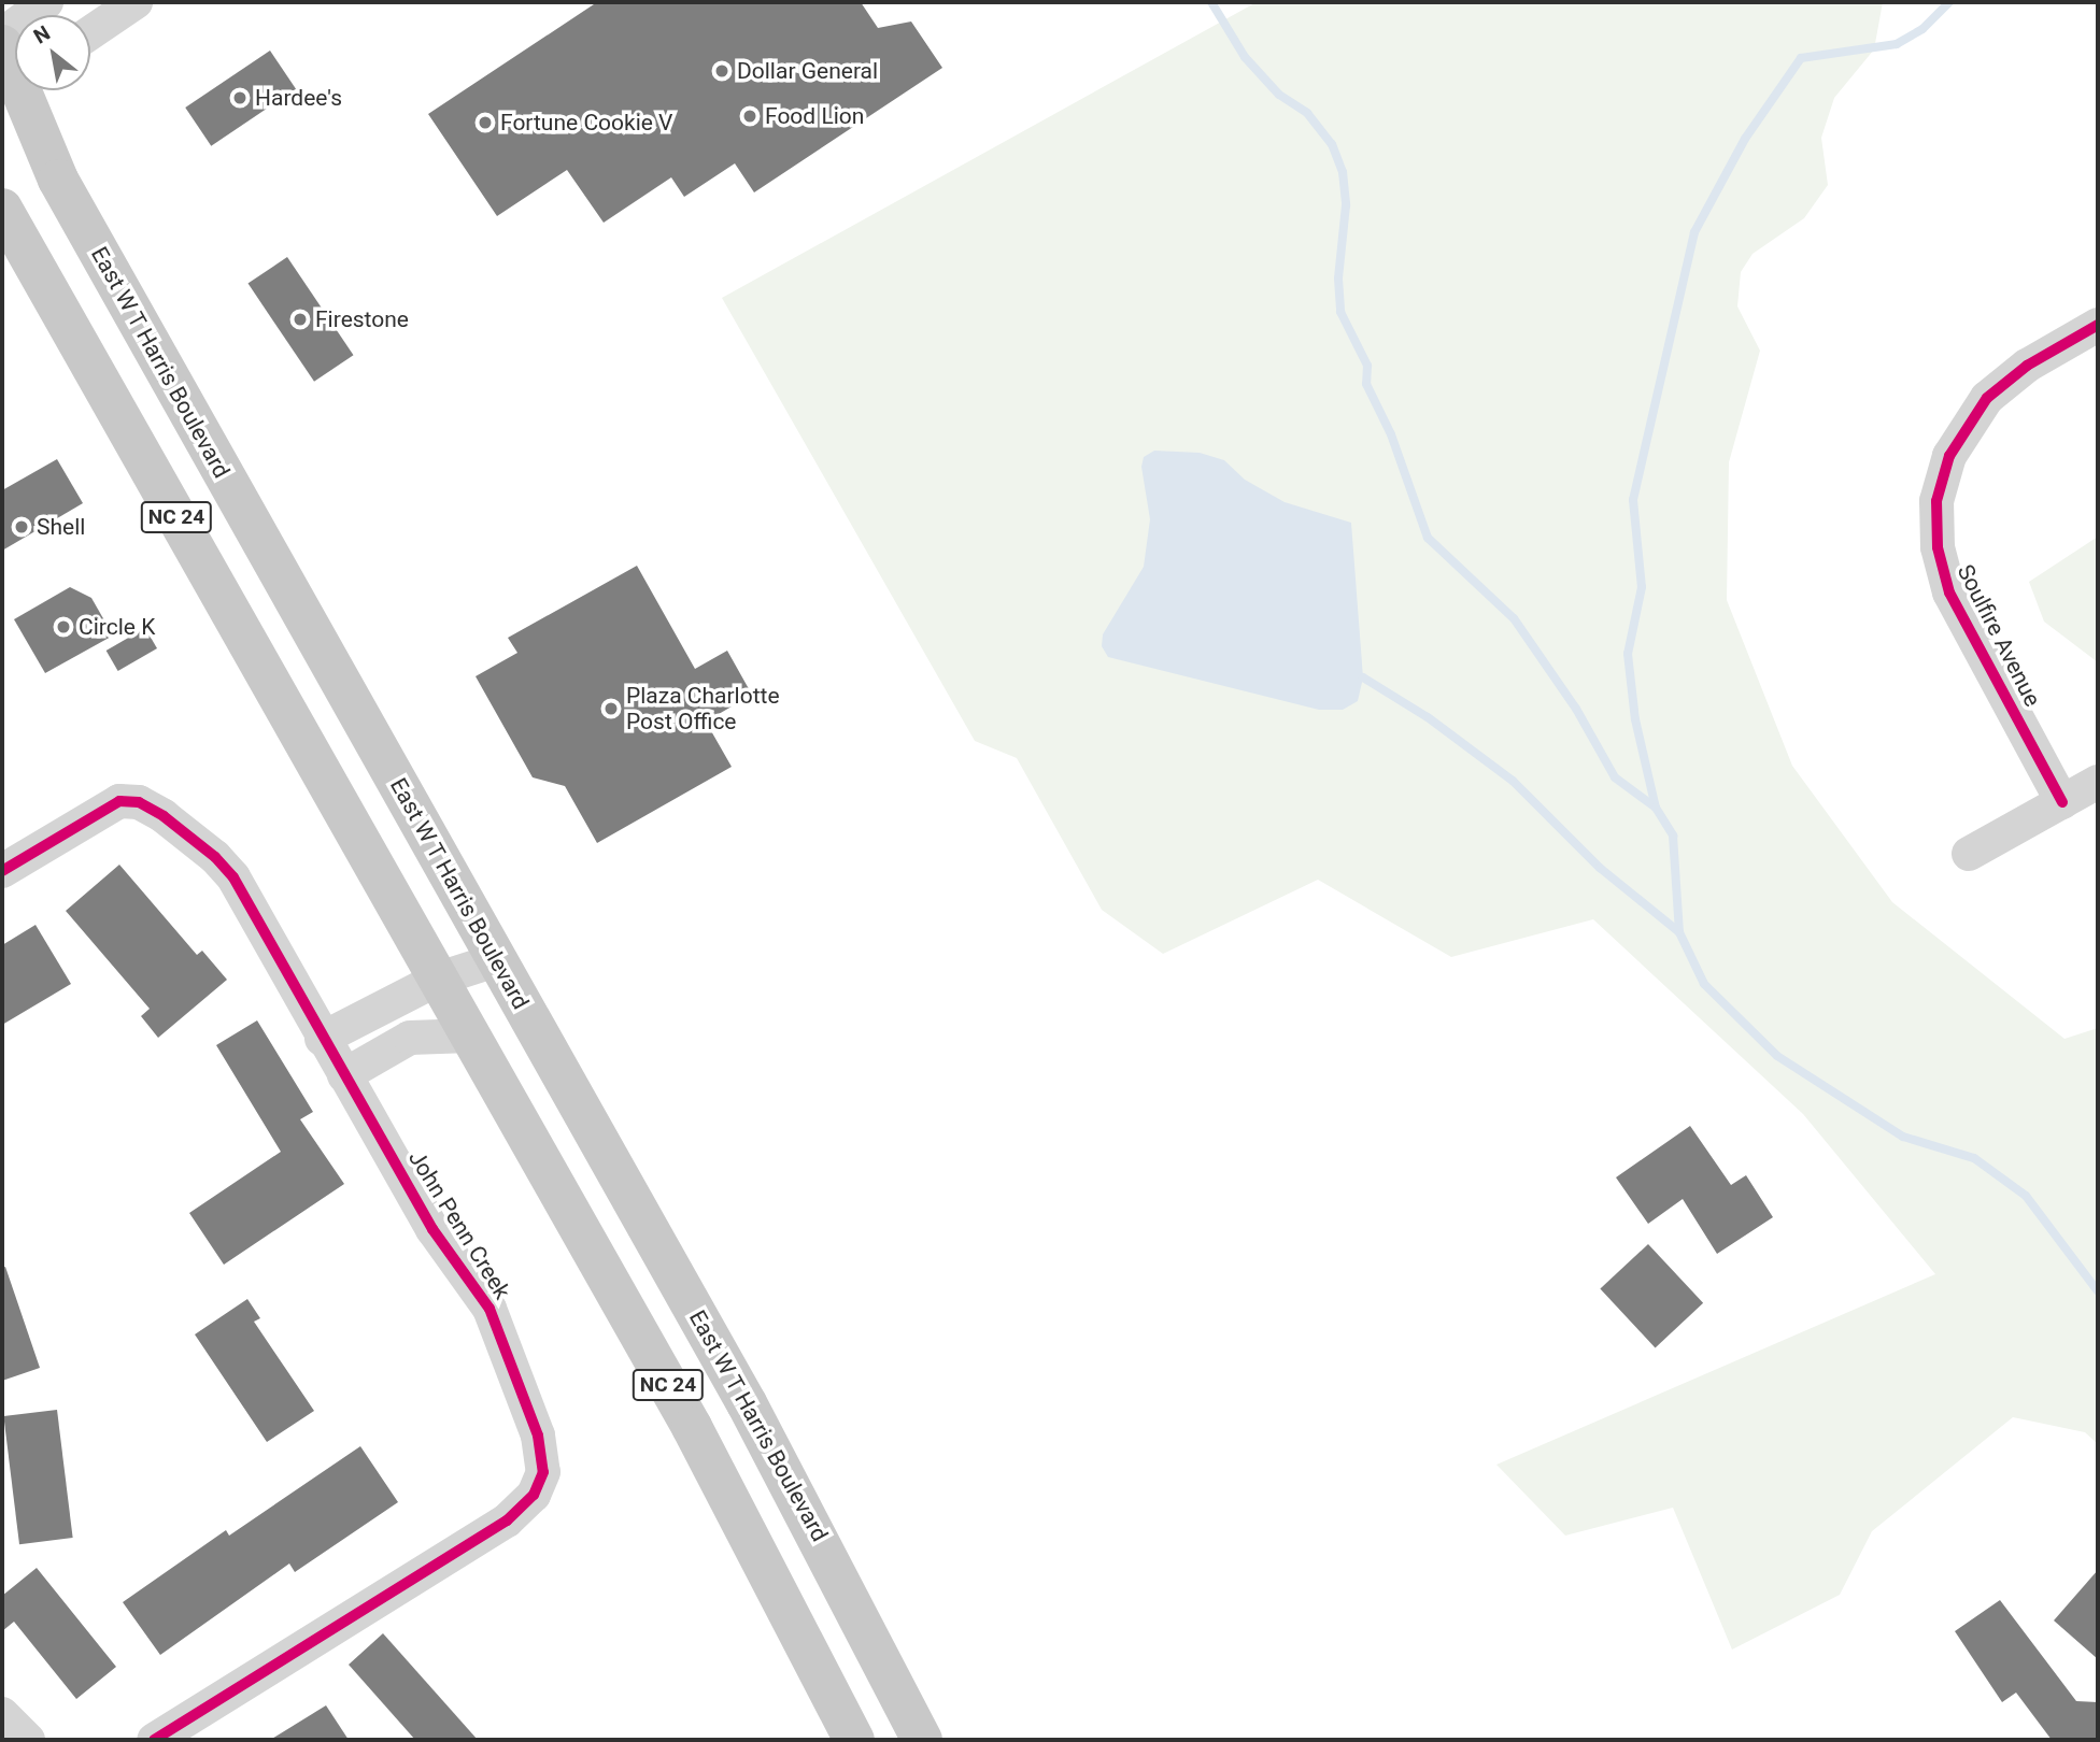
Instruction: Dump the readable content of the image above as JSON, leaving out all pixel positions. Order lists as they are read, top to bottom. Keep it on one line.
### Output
{"streets":{"main road":["East W T Harris Boulevard","NC 24"],"street":["Soulfire Avenue","John Penn Creek"]},"places":["Dollar General","Hardee's","Food Lion","Fortune Cookie V","Firestone","Shell","Circle K","Plaza Charlotte Post Office"],"north":"top left"}
